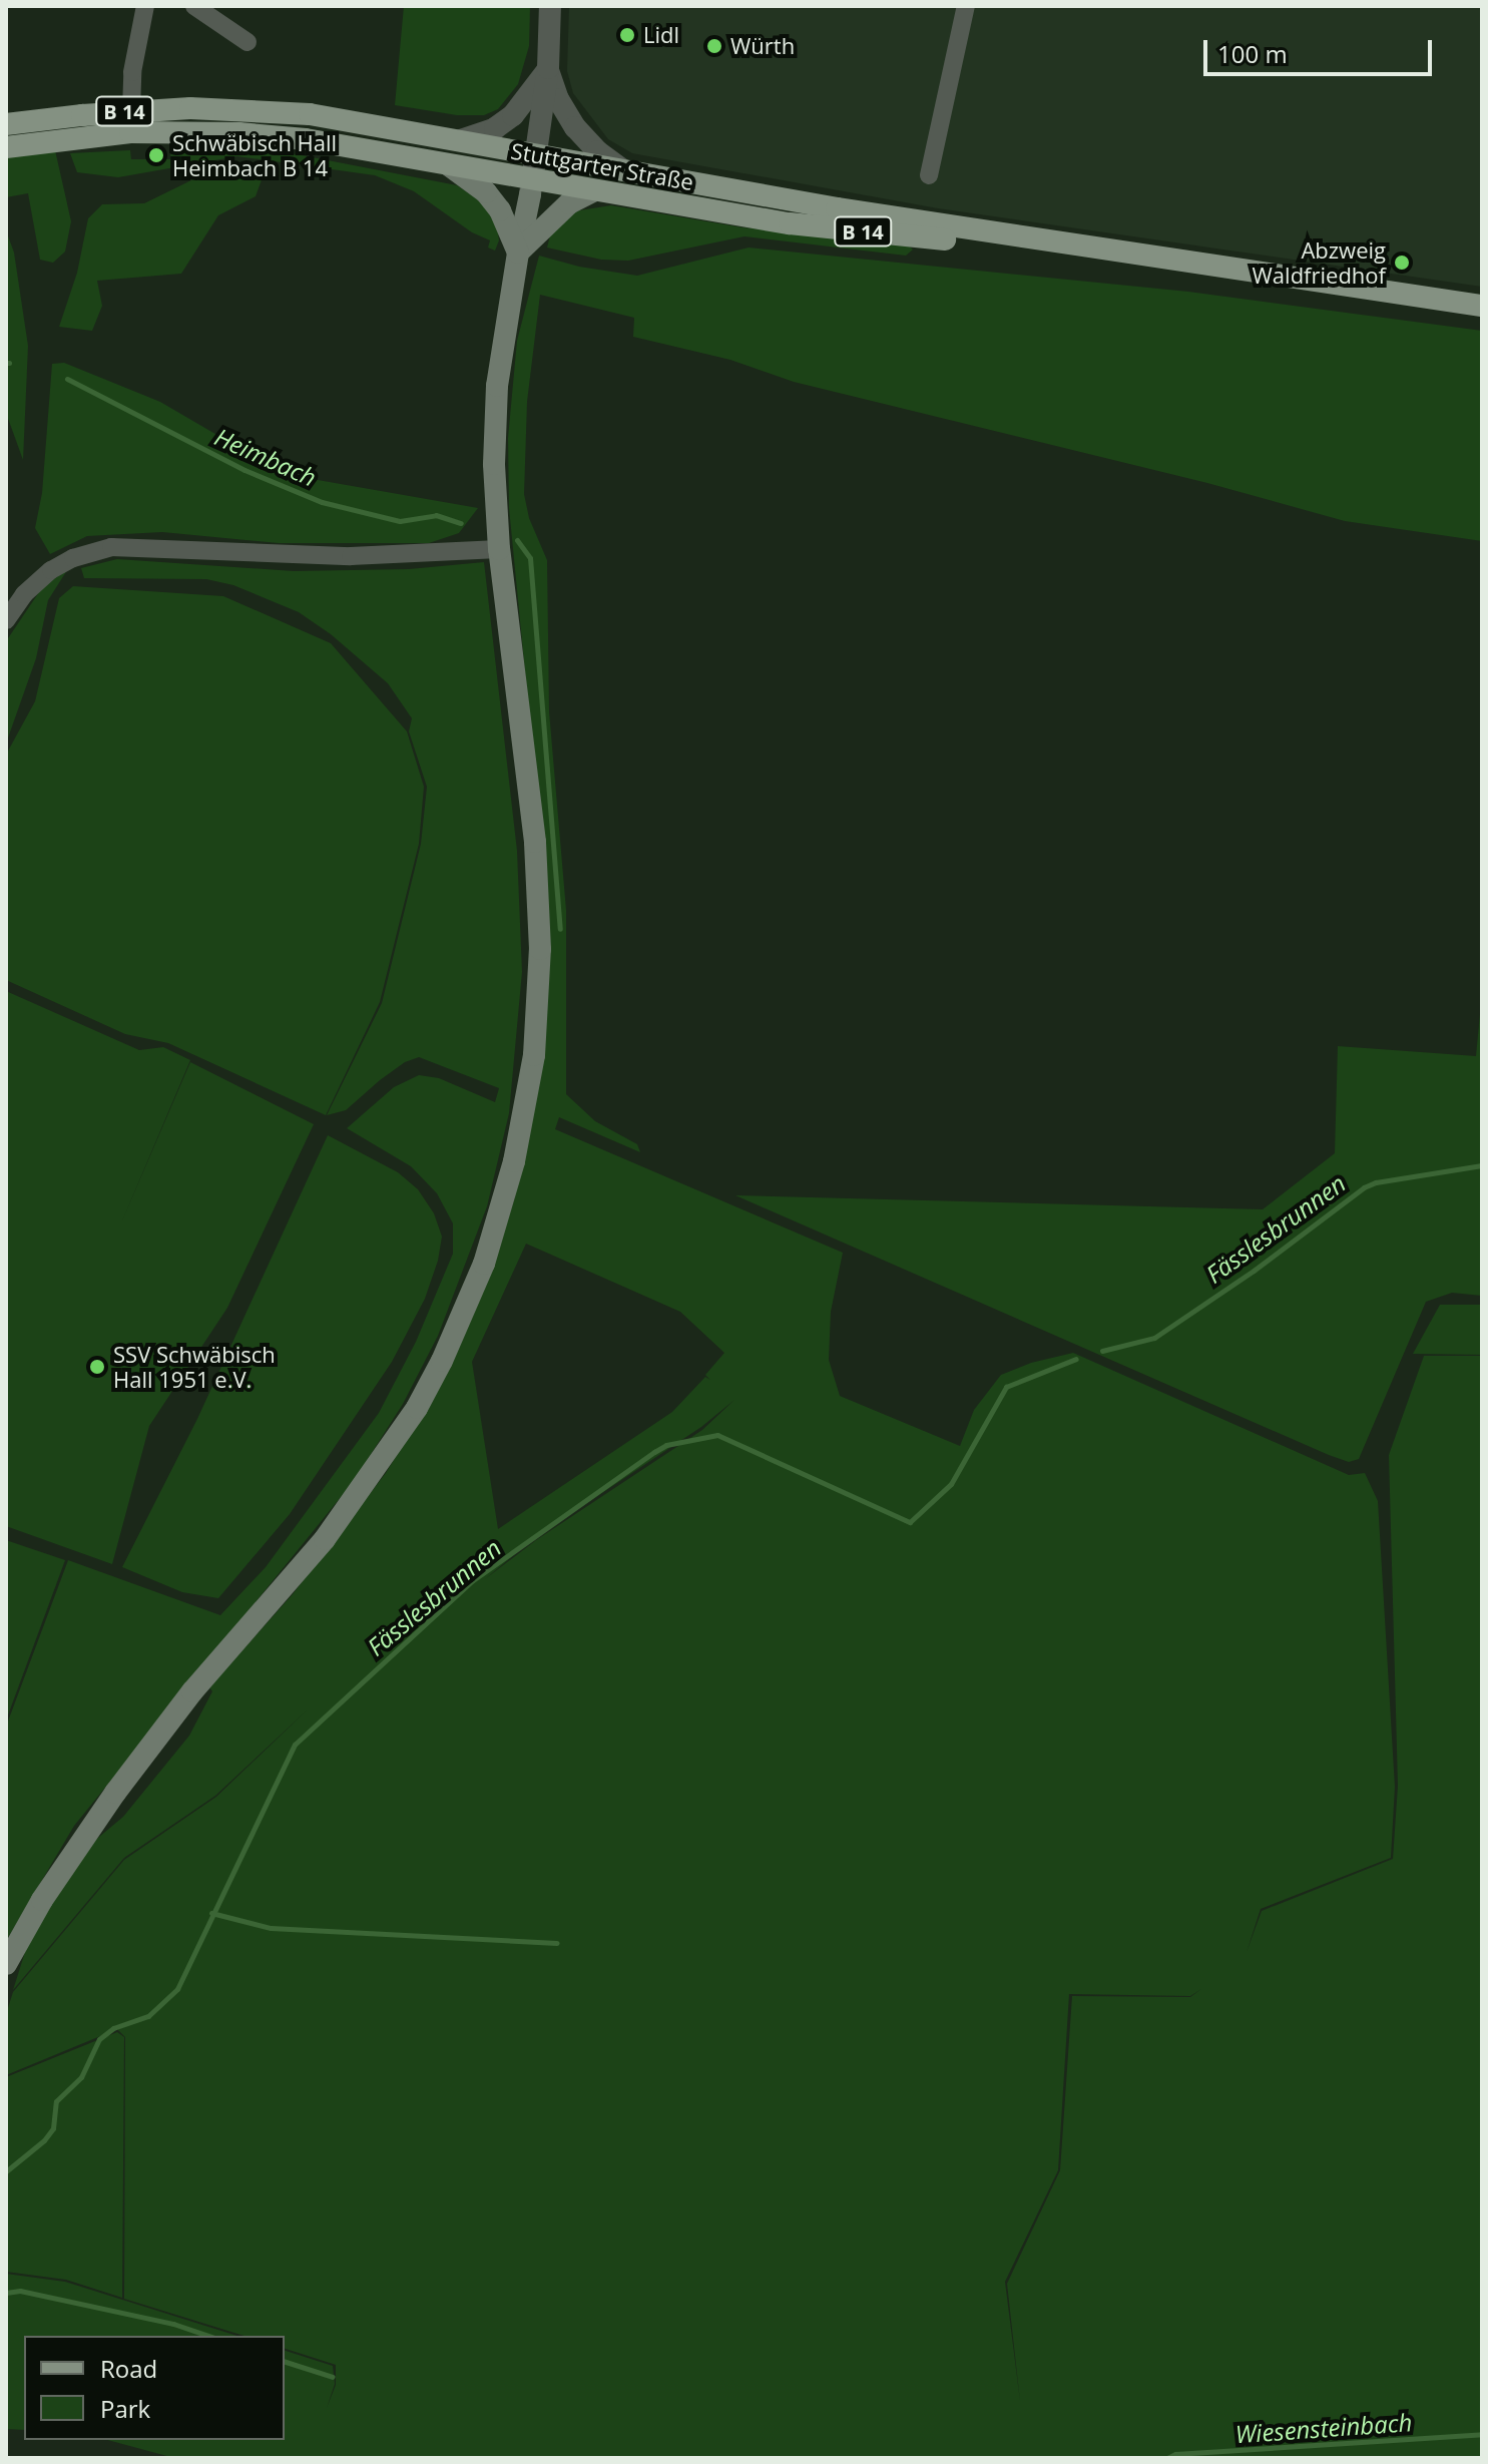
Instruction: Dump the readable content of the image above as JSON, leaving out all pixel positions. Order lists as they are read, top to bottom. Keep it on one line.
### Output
{"streets":{"main road":["B 14","Stuttgarter Straße"]},"water":["Heimbach","Fässlesbrunnen","Wiesensteinbach"],"places":["Lidl","Würth","Schwäbisch Hall Heimbach B 14","Abzweig Waldfriedhof","SSV Schwäbisch Hall 1951 e.V."],"legend":["Road","Park"],"scale_bar":"100 m"}
